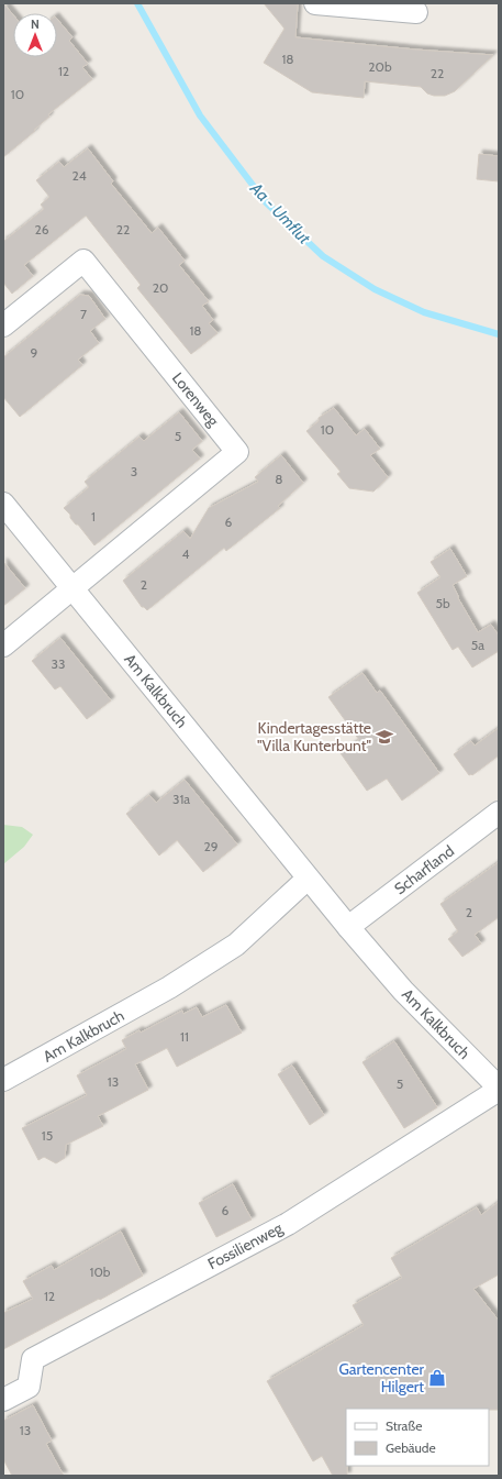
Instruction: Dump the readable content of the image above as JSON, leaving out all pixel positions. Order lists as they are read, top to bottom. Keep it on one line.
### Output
{"streets":{"street":["Lorenweg","Am Kalkbruch","Scharfland","Fossilienweg"]},"crossings":[["Lorenweg","Am Kalkbruch"],["Am Kalkbruch","Scharfland"],["Am Kalkbruch","Fossilienweg"]],"water":["Aa - Umflut"],"places":{"school or university":["Kindertagesstätte \"Villa Kunterbunt\""],"shop":["Gartencenter Hilgert"]},"house_numbers":["18","20b","12","22","10","24","26","22","20","7","18","9","10","5","3","8","1","6","4","2","5b","5a","33","31a","29","2","11","13","5","15","6","10b","12","13"],"legend":["Straße","Gebäude"],"north":"top"}
